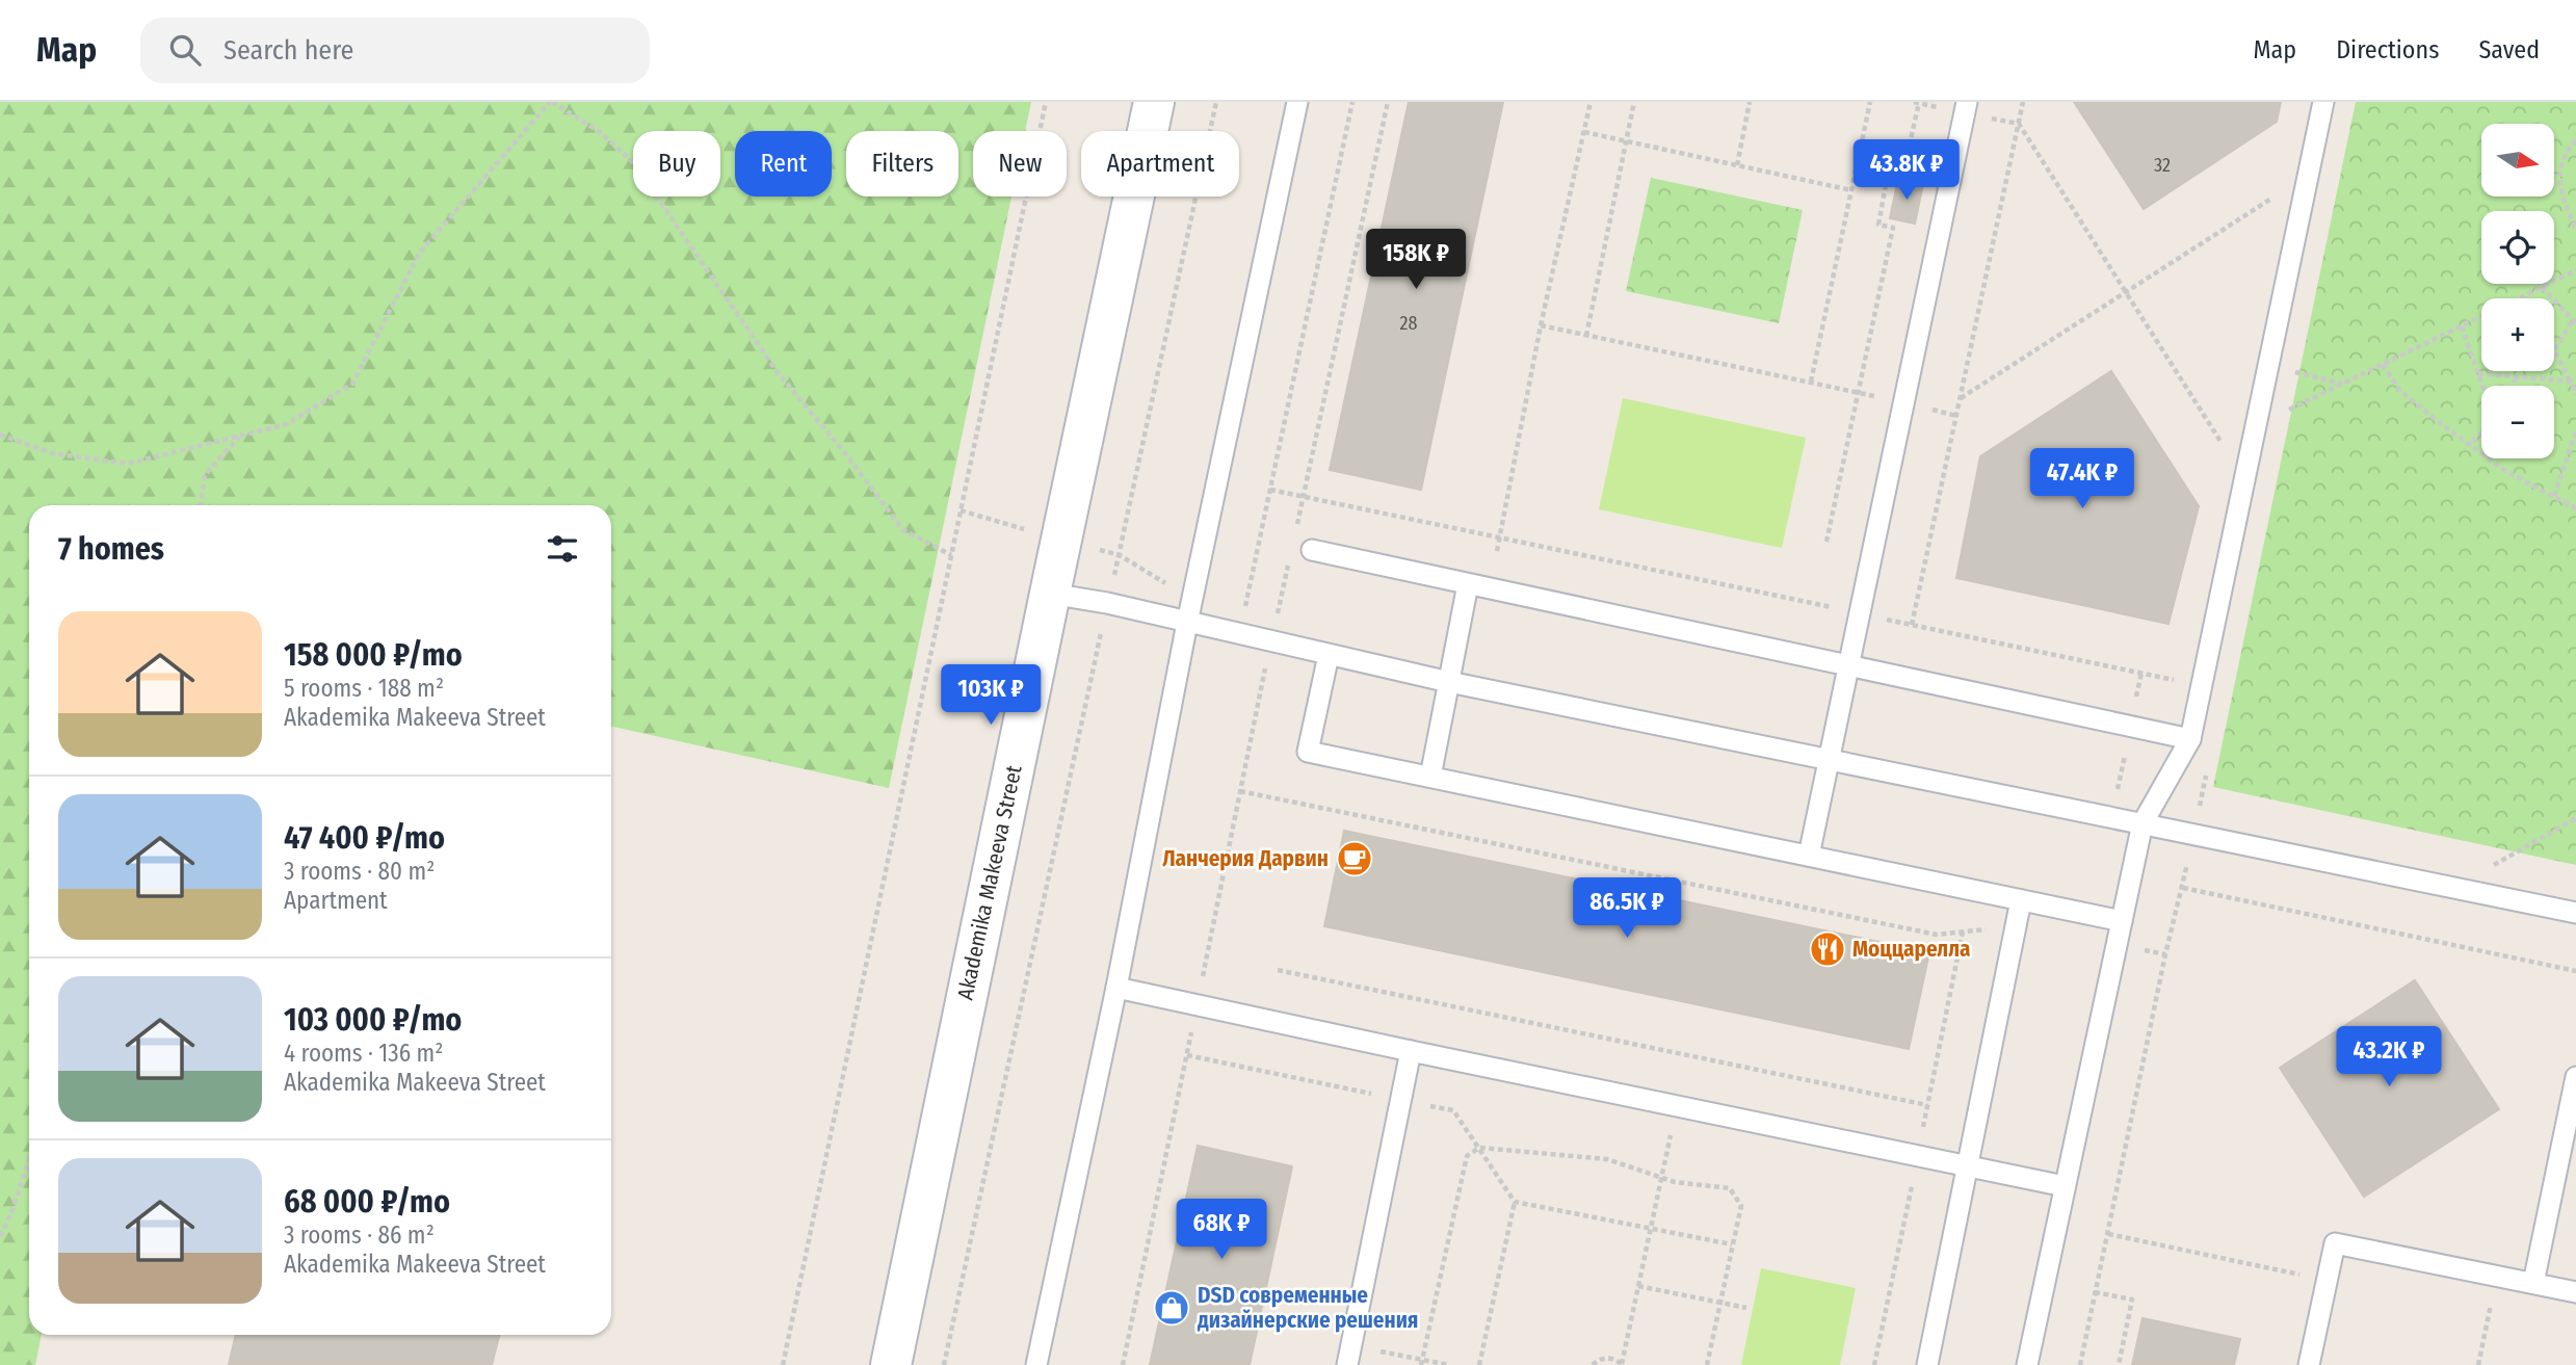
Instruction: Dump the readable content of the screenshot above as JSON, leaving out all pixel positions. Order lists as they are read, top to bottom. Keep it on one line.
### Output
{"streets":{"street":["Akademika Makeeva Street"]},"places":{"cafe":["Ланчерия Дарвин"],"restaurant":["Моццарелла"],"shop":["DSD современные дизайнерские решения"]},"house_numbers":["32","28"],"north":"right","page":{"header":"Map","search":"Search here","nav":["Map","Directions","Saved"],"map_buttons":["+","−"],"chip":["Buy","Rent","Filters","New","Apartment"],"price":["43.8K ₽","158K ₽","47.4K ₽","103K ₽","86.5K ₽","43.2K ₽","68K ₽"],"heading":"7 homes","list":[{"name":"158 000 ₽/mo","note":"5 rooms · 188 m² · Akademika Makeeva Street"},{"name":"47 400 ₽/mo","note":"3 rooms · 80 m² · Apartment"},{"name":"103 000 ₽/mo","note":"4 rooms · 136 m² · Akademika Makeeva Street"},{"name":"68 000 ₽/mo","note":"3 rooms · 86 m² · Akademika Makeeva Street"}]}}
